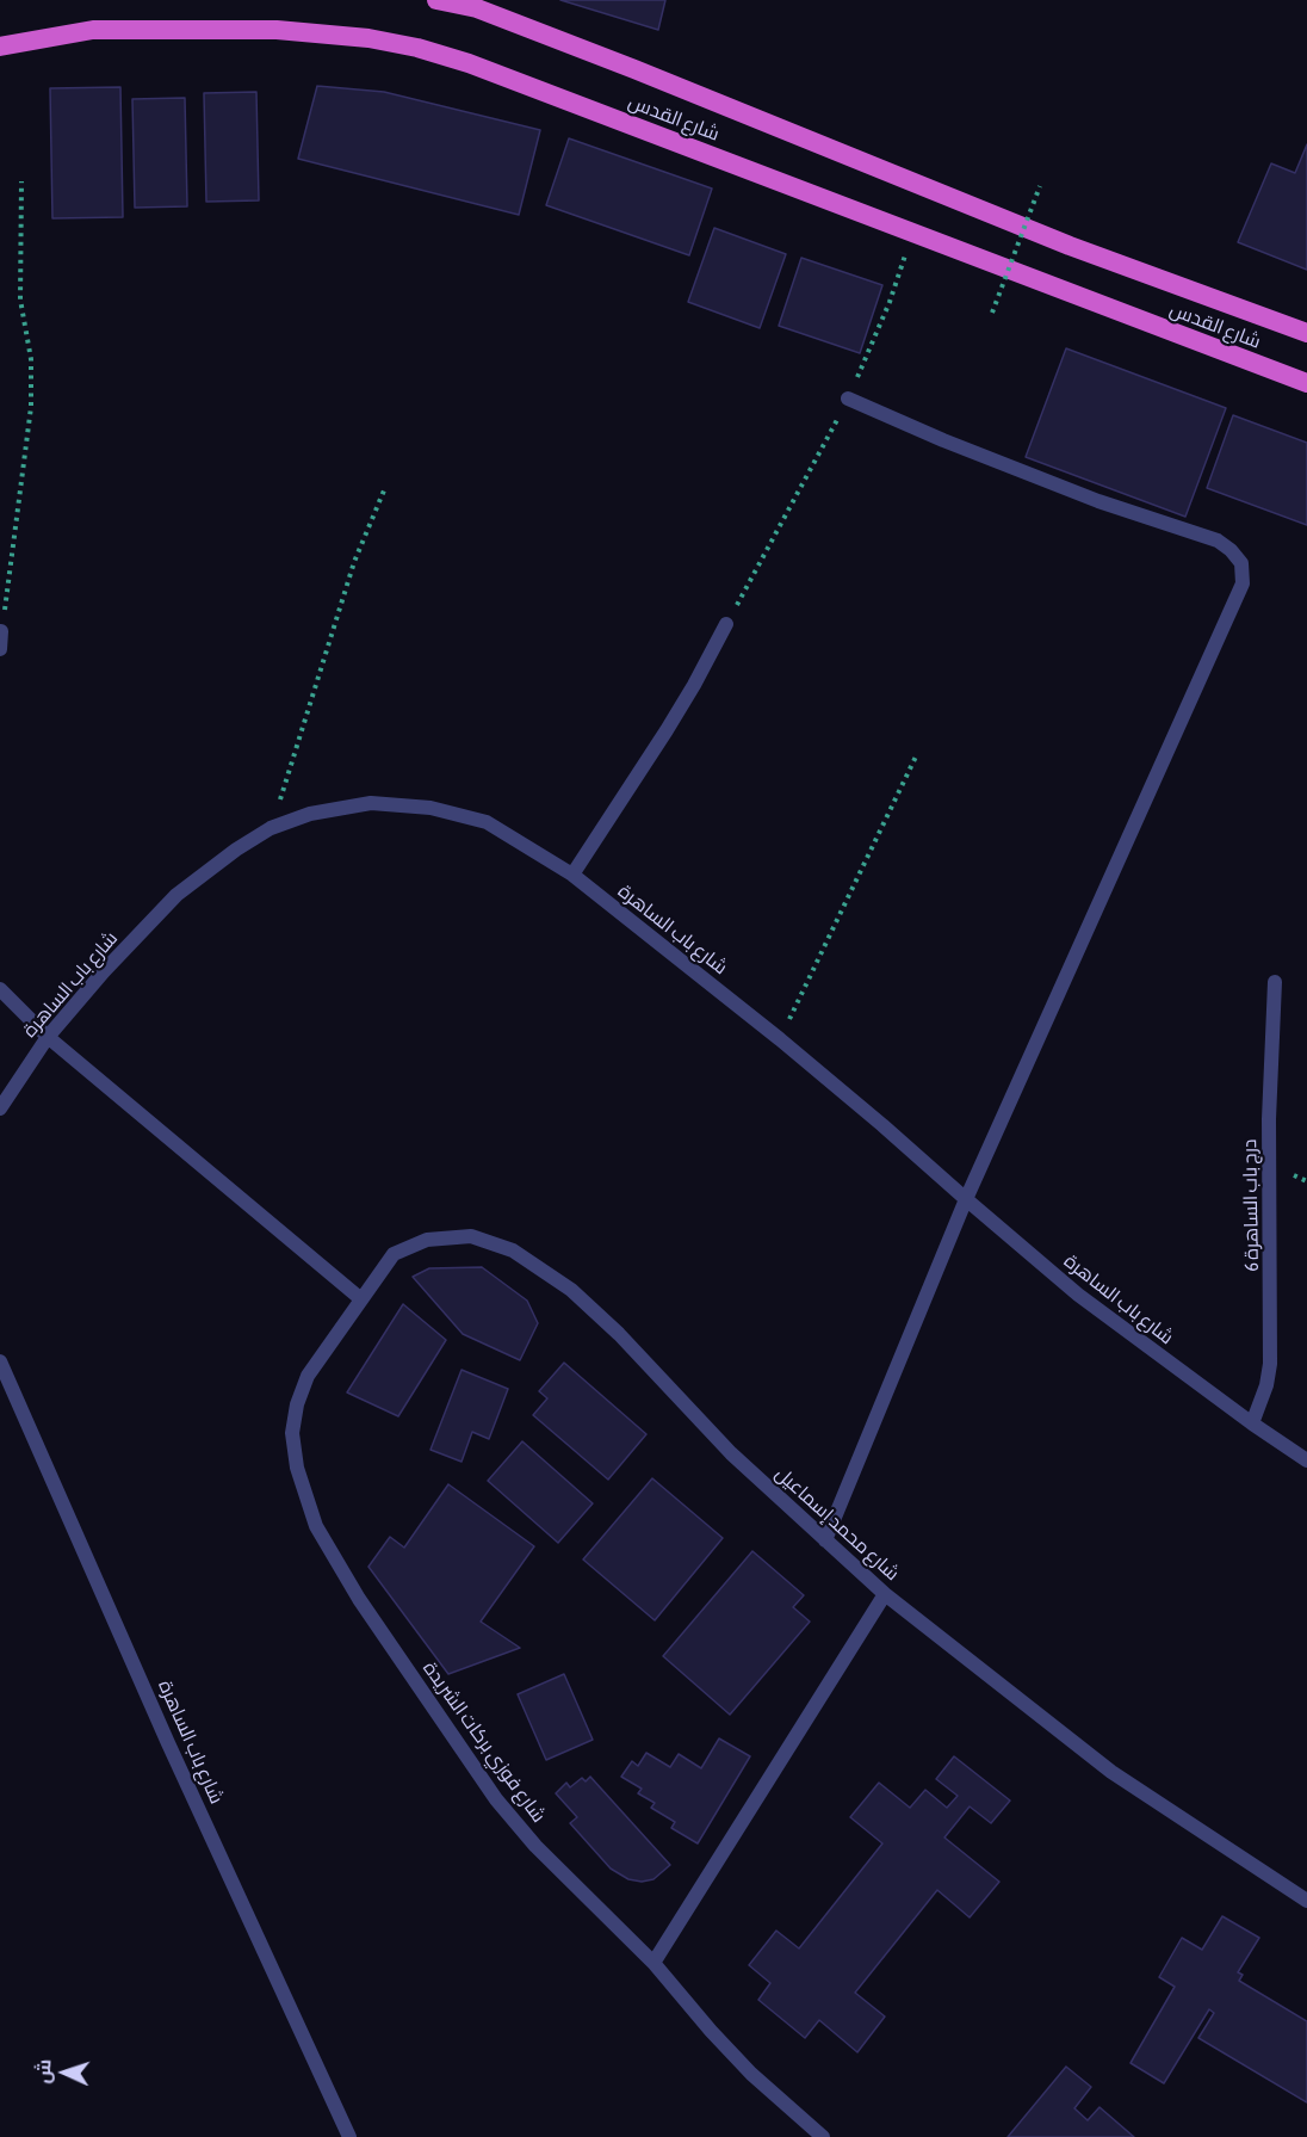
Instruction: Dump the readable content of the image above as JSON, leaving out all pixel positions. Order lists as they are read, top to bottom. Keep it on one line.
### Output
{"streets":{"highway":["شارع القدس"],"street":["شارع باب الساهرة","درج باب الساهرة 6","شارع محمد إسماعيل","شارع فوزي بركات الشريدة"]},"crossings":[["شارع باب الساهرة","درج باب الساهرة 6"],["شارع محمد إسماعيل","شارع فوزي بركات الشريدة"]],"north":"left"}
